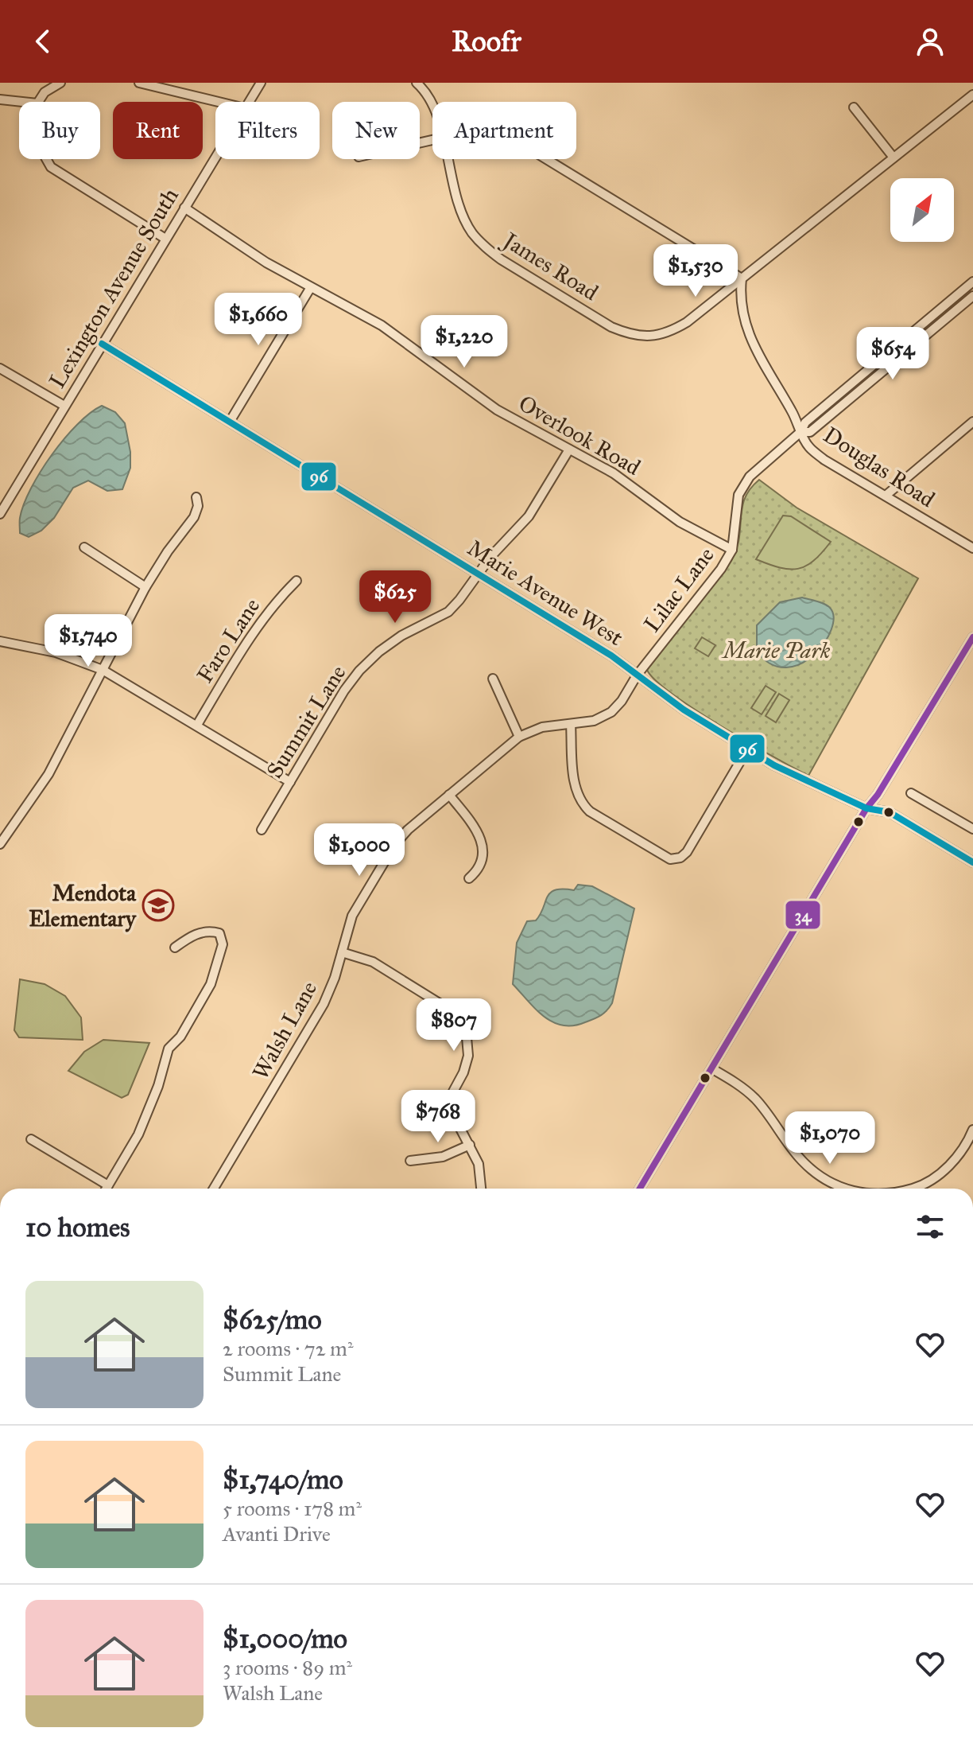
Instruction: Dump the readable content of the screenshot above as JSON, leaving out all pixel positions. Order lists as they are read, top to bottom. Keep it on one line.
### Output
{"streets":{"street":["James Road","Lexington Avenue South","Overlook Road","Douglas Road","Lilac Lane","Marie Avenue West","Faro Lane","Summit Lane","Walsh Lane"]},"crossings":[["James Road","Douglas Road"],["Lexington Avenue South","Overlook Road"],["Lexington Avenue South","Marie Avenue West"],["Overlook Road","Lilac Lane"],["Overlook Road","Summit Lane"],["Douglas Road","Lilac Lane"],["Lilac Lane","Marie Avenue West"],["Lilac Lane","Walsh Lane"],["Marie Avenue West","Summit Lane"],["Marie Avenue West","Walsh Lane"]],"parks":["Marie Park"],"places":{"school or university":["Mendota Elementary"]},"lines":["transit line 96","transit line 34"],"north":"top right","page":{"header":"Roofr","chip":["Buy","Rent","Filters","New","Apartment"],"price":["$1,530","$1,660","$1,220","$654","$625","$1,740","$1,000","$807","$768","$1,070"],"heading":"10 homes","list":[{"name":"$625/mo","note":"2 rooms · 72 m² · Summit Lane"},{"name":"$1,740/mo","note":"5 rooms · 178 m² · Avanti Drive"},{"name":"$1,000/mo","note":"3 rooms · 89 m² · Walsh Lane"}]}}
